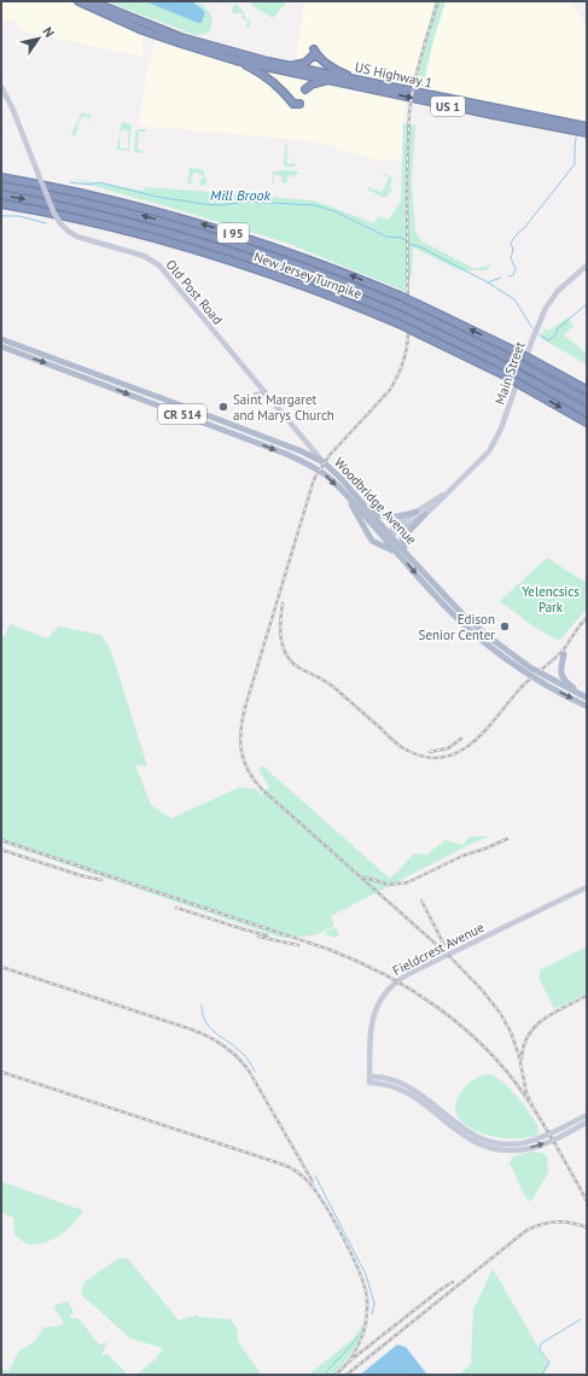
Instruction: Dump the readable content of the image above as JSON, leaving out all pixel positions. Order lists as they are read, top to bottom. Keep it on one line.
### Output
{"streets":{"highway":["US Highway 1","US 1","I 95","New Jersey Turnpike"],"main road":["CR 514","Woodbridge Avenue"],"street":["Old Post Road","Main Street","Fieldcrest Avenue"]},"crossings":[["US Highway 1","US 1"],["Old Post Road","Woodbridge Avenue"],["Main Street","Woodbridge Avenue"]],"water":["Mill Brook"],"parks":["Yelencsics Park"],"places":["Saint Margaret and Marys Church","Edison Senior Center"],"north":"top right"}
